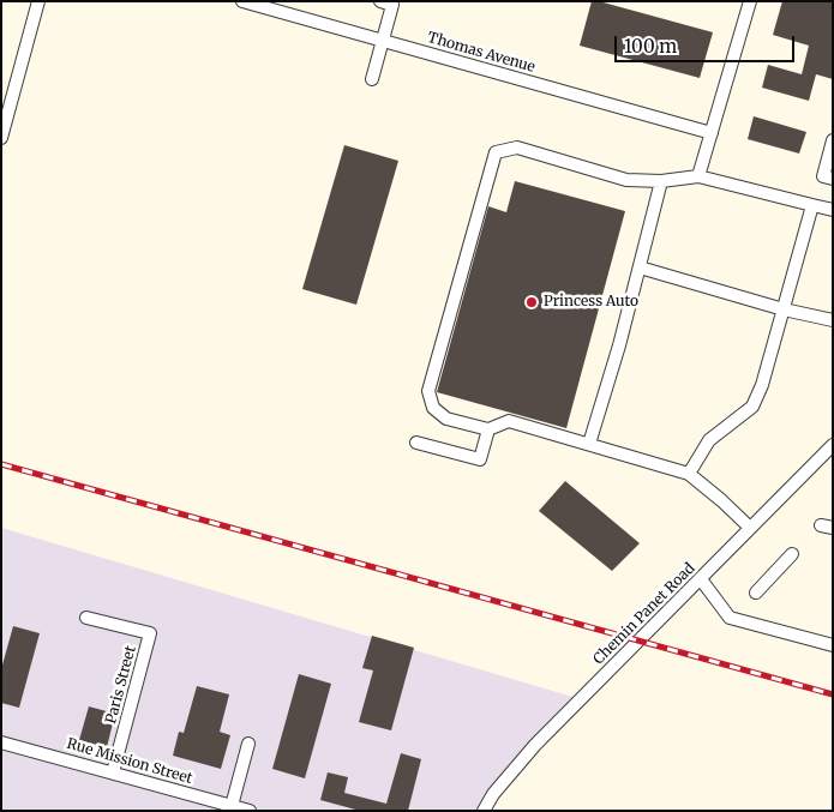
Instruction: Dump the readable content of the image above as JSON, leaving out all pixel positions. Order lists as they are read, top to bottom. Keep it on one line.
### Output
{"streets":{"street":["Thomas Avenue","Chemin Panet Road","Paris Street","Rue Mission Street"]},"crossings":[["Paris Street","Rue Mission Street"]],"places":["Princess Auto"],"scale_bar":"100 m"}
